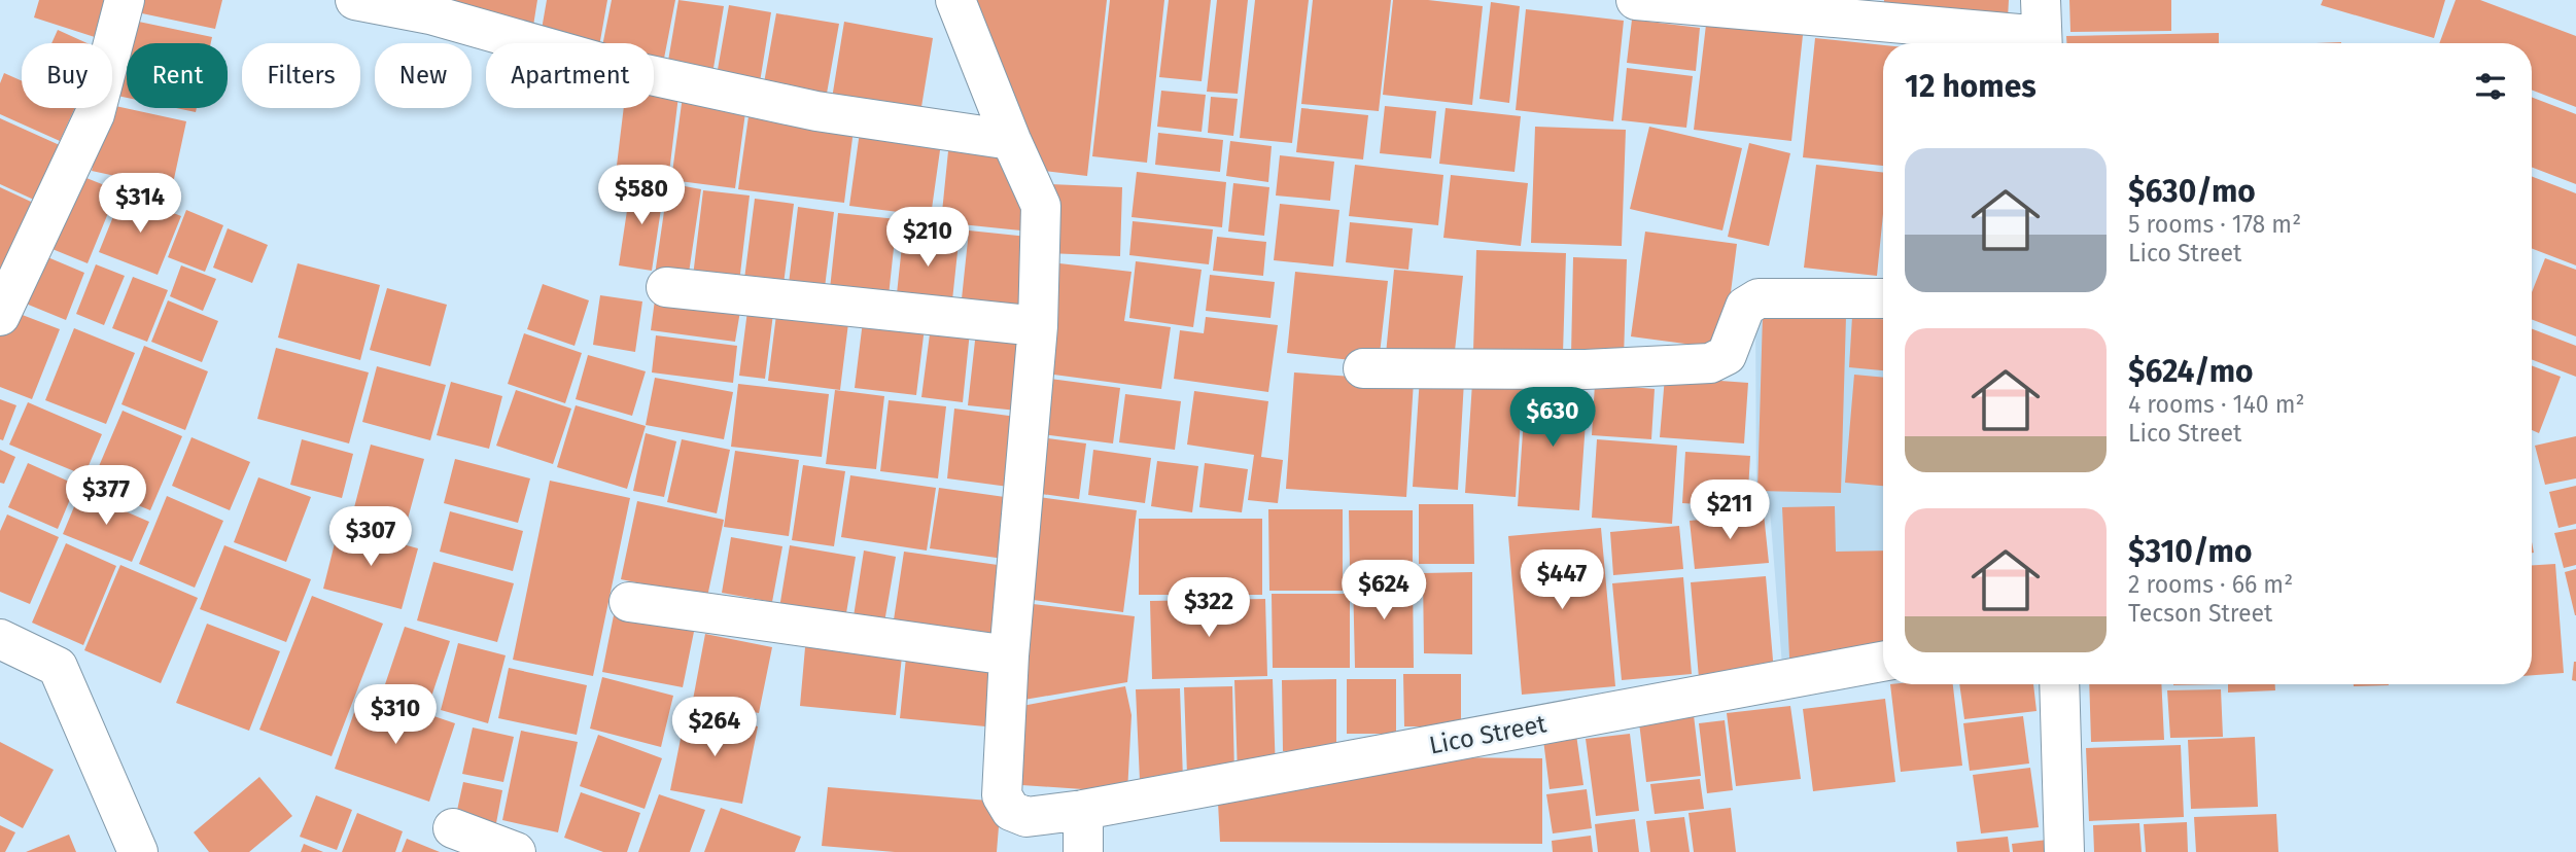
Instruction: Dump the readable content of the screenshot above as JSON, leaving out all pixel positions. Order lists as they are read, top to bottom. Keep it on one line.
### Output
{"streets":{"street":["Lico Street"]},"page":{"chip":["Buy","Rent","Filters","New","Apartment"],"heading":"12 homes","list":[{"name":"$630/mo","note":"5 rooms · 178 m² · Lico Street"},{"name":"$624/mo","note":"4 rooms · 140 m² · Lico Street"},{"name":"$310/mo","note":"2 rooms · 66 m² · Tecson Street"}],"price":["$580","$314","$210","$630","$377","$211","$307","$447","$624","$322","$310","$264"]}}
